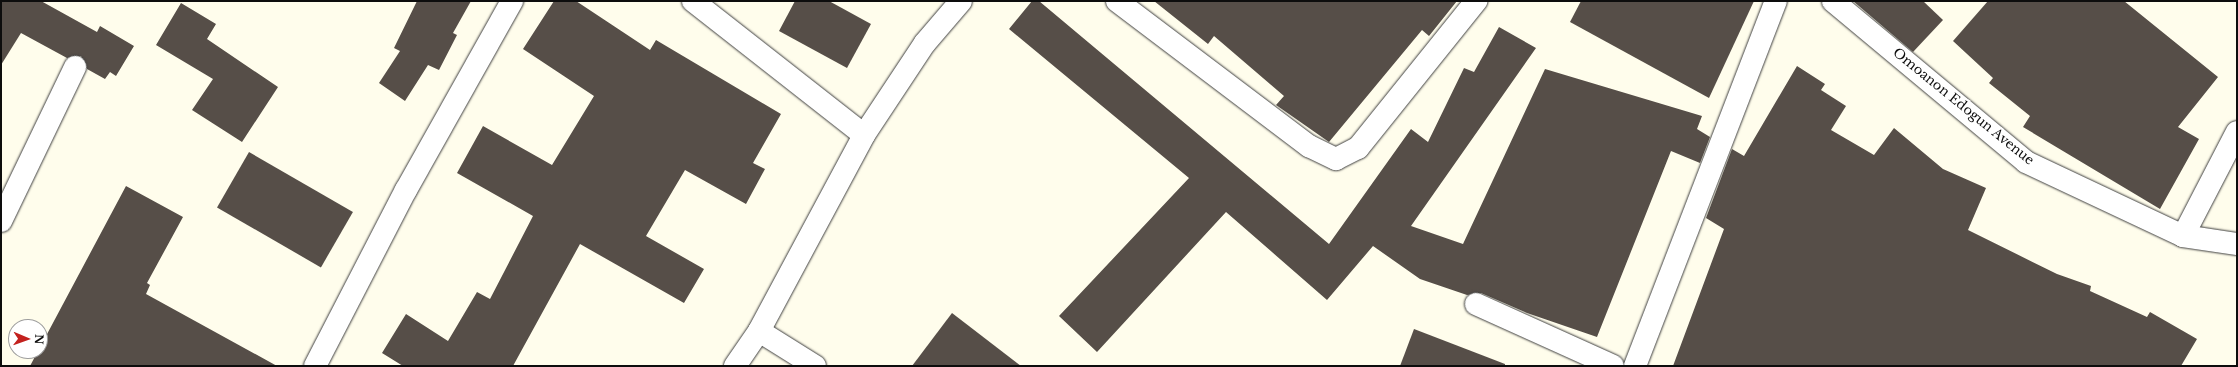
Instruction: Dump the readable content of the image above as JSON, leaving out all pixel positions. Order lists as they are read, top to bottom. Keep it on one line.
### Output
{"streets":{"street":["Omoanon Edogun Avenue"]},"north":"right"}
